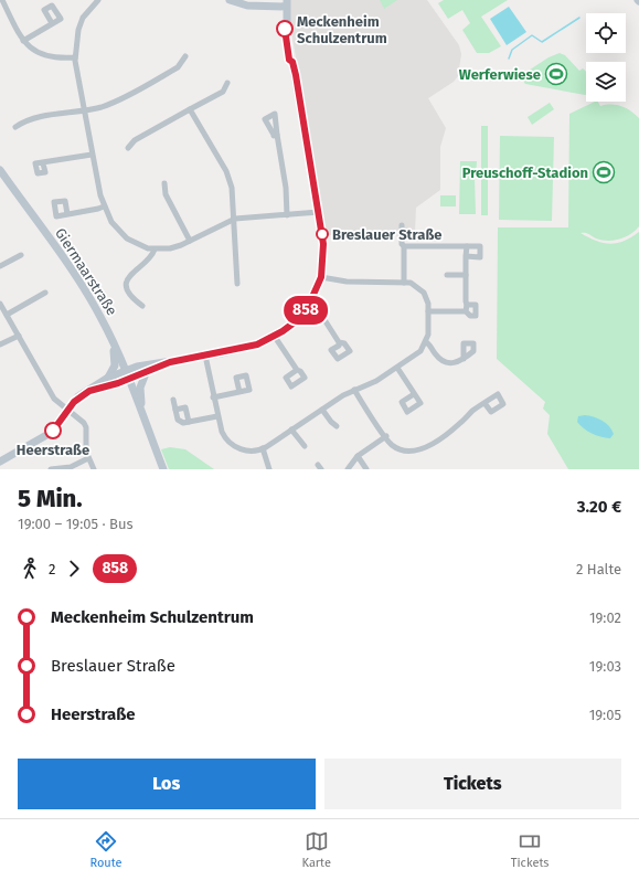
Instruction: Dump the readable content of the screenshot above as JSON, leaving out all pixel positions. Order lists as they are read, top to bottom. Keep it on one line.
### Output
{"streets":{"street":["Giermaarstraße"]},"places":{"other":["Meckenheim Schulzentrum","Breslauer Straße","Heerstraße"],"sports":["Werferwiese","Preuschoff-Stadion"]},"lines":["bus line 858"],"page":{"on_map":"858","heading":["5 Min.","19:00 – 19:05 · Bus","3.20 €"],"legs":["2","858","2 Halte"],"list":[{"name":"Meckenheim Schulzentrum","value":"19:02"},{"name":"Breslauer Straße","value":"19:03"},{"name":"Heerstraße","value":"19:05"}],"buttons":["Los","Tickets"],"tabs":["Route","Karte","Tickets"]}}
